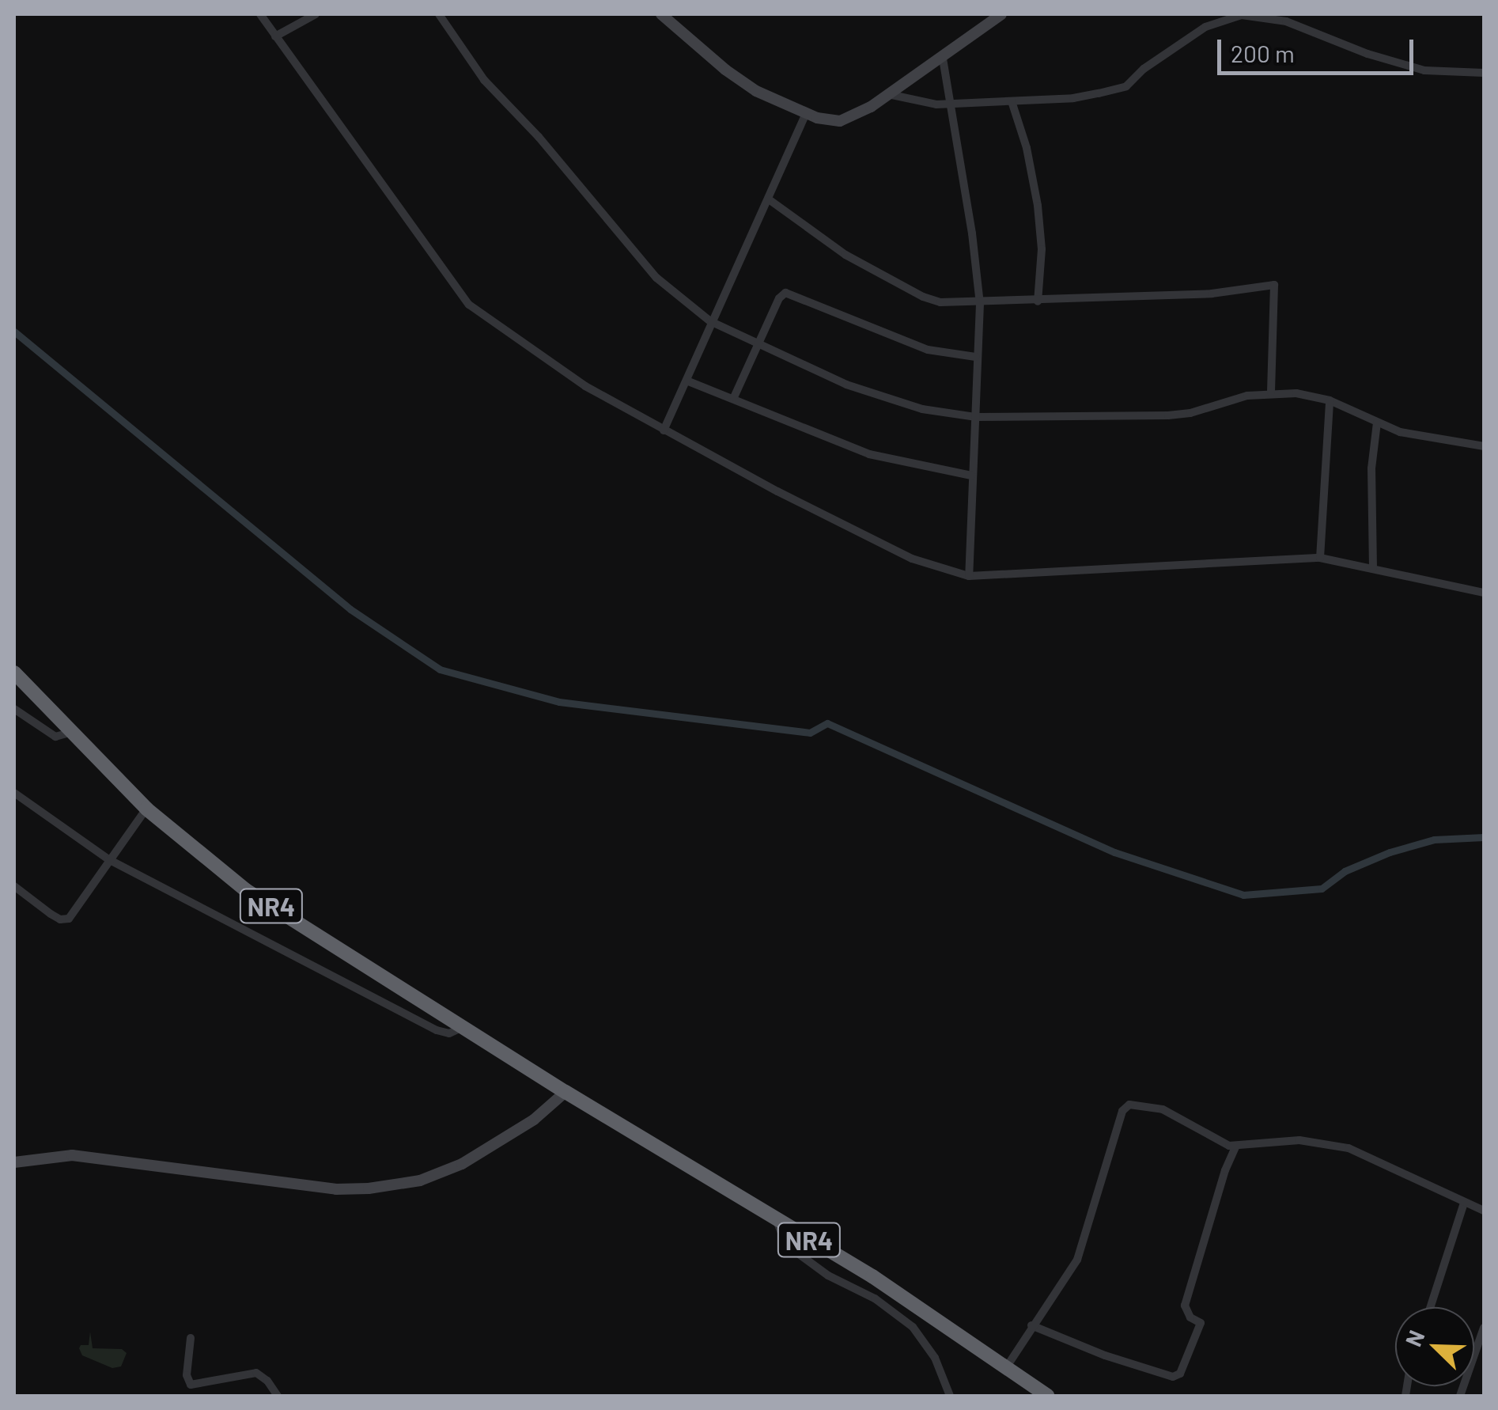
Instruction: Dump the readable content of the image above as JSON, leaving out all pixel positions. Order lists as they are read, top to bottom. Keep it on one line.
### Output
{"streets":{"highway":["NR4"]},"scale_bar":"200 m","north":"top left"}
